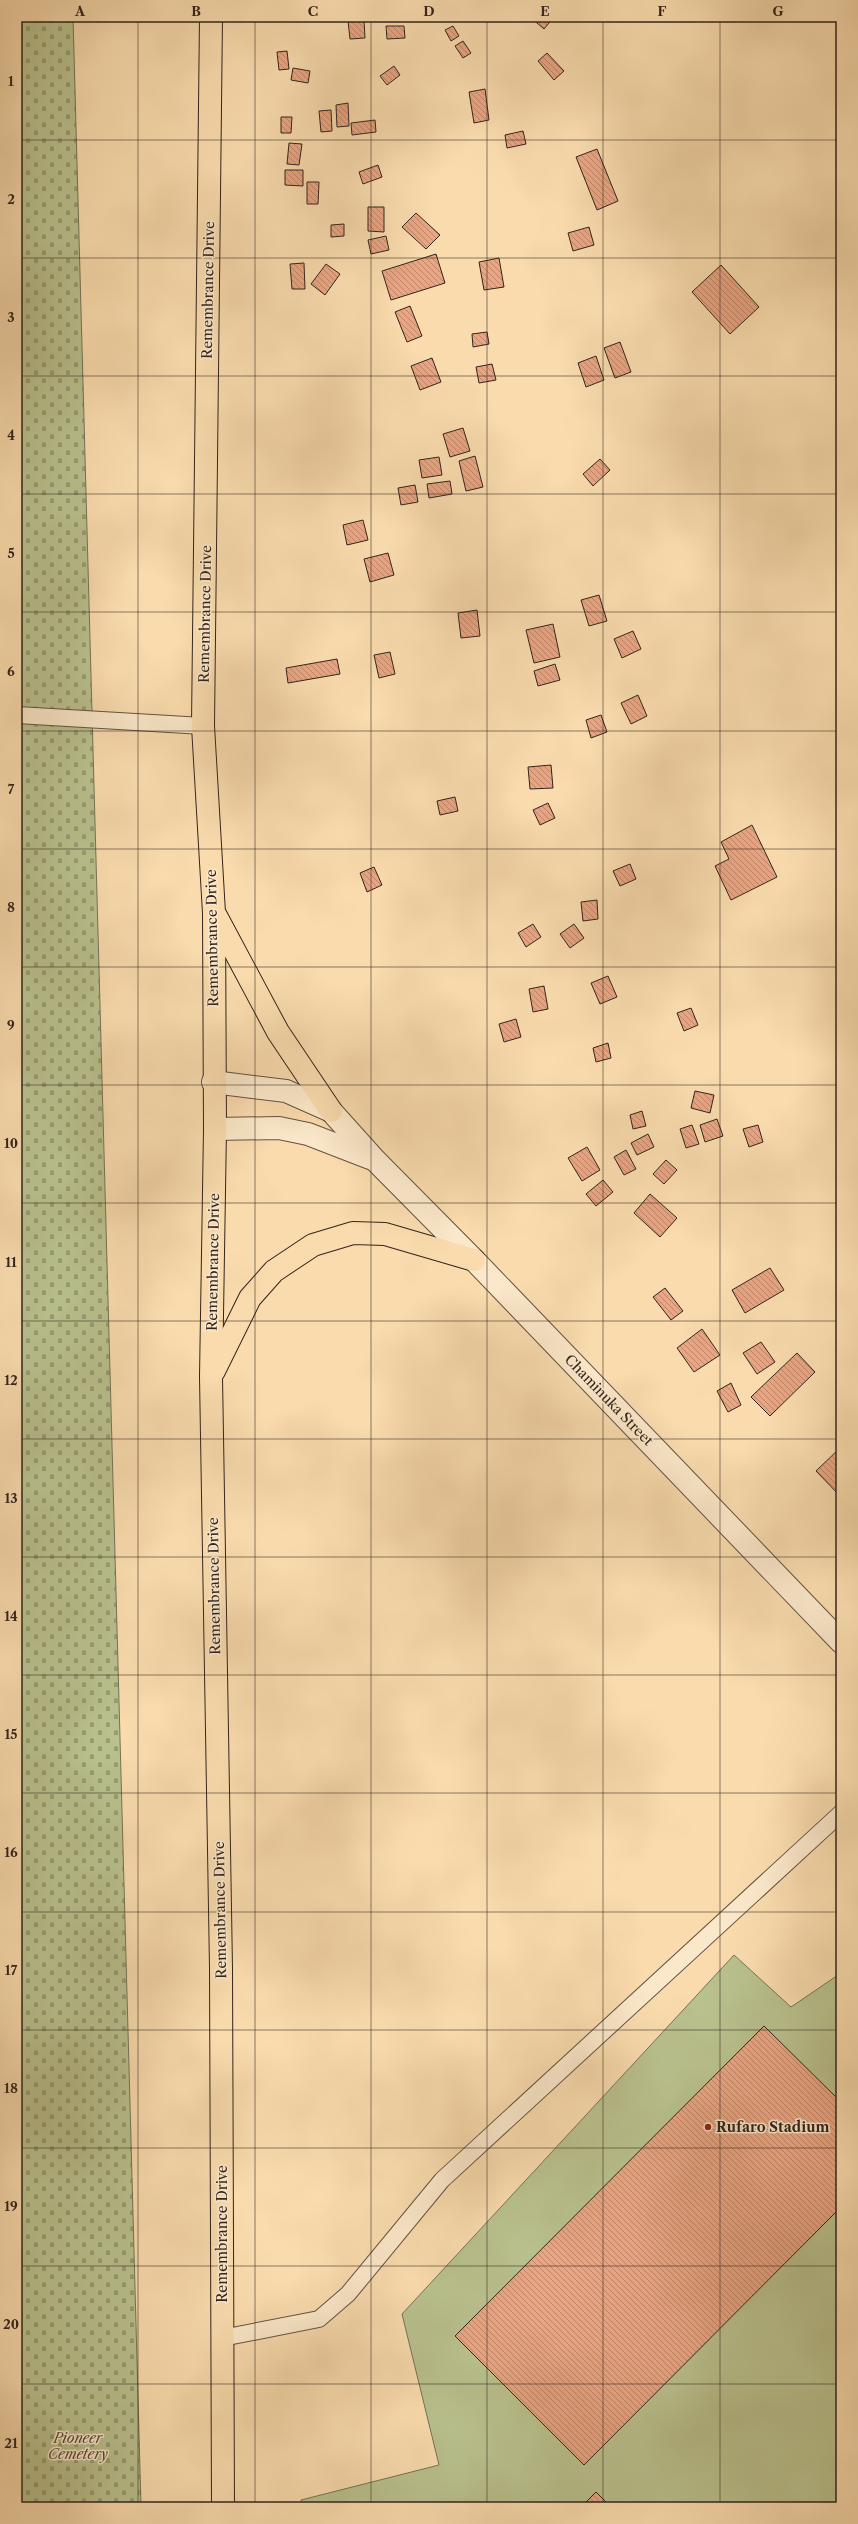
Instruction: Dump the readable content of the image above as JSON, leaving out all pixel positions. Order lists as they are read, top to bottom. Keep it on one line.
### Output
{"streets":{"main road":["Remembrance Drive"],"street":["Chaminuka Street"]},"parks":["Pioneer Cemetery"],"places":["Rufaro Stadium"],"grid":{"columns":["A","B","C","D","E","F","G"],"rows":["1","2","3","4","5","6","7","8","9","10","11","12","13","14","15","16","17","18","19","20","21"]}}
